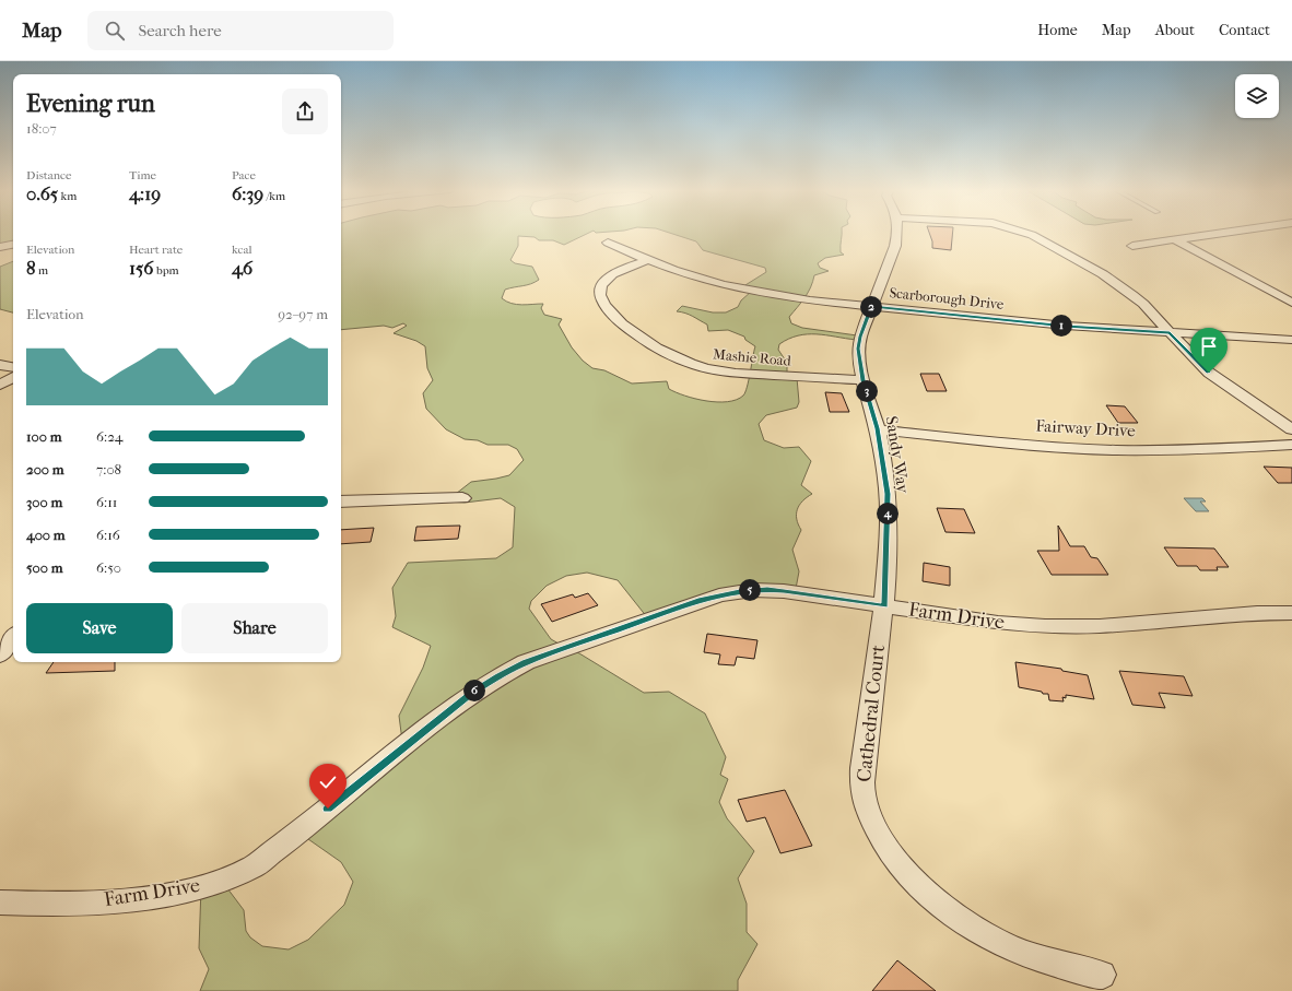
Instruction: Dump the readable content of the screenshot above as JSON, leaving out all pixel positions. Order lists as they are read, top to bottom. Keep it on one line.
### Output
{"streets":{"street":["Scarborough Drive","Mashie Road","Fairway Drive","Sandy Way","Farm Drive","Cathedral Court"]},"crossings":[["Scarborough Drive","Mashie Road"],["Scarborough Drive","Sandy Way"],["Mashie Road","Sandy Way"],["Fairway Drive","Sandy Way"],["Sandy Way","Farm Drive"],["Sandy Way","Cathedral Court"],["Farm Drive","Cathedral Court"]],"page":{"header":"Map","search":"Search here","nav":["Home","Map","About","Contact"],"heading":["Evening run","18:07"],"stats":[["Distance","0.65 km"],["Time","4:19"],["Pace","6:39 /km"],["Elevation","8 m"],["Heart rate","156 bpm"],["kcal","46"]],"pins":["2","1","3","4","5","6"],"chart":["Elevation","92–97 m"],"list":[{"name":"100 m","note":"6:24"},{"name":"200 m","note":"7:08"},{"name":"300 m","note":"6:11"},{"name":"400 m","note":"6:16"},{"name":"500 m","note":"6:50"}],"buttons":["Save","Share"]}}
